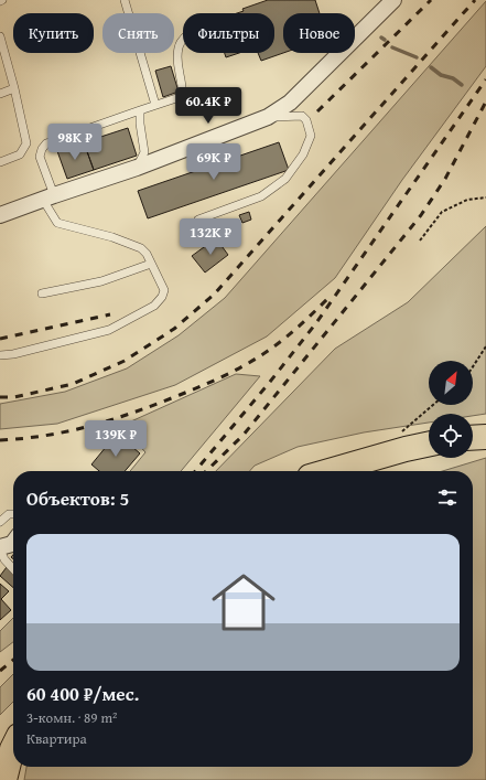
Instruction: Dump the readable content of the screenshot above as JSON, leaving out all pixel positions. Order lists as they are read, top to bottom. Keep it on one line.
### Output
{"north":"top right","page":{"chip":["Купить","Снять","Фильтры","Новое"],"price":["60.4K ₽","98K ₽","69K ₽","132K ₽","139K ₽"],"heading":"Объектов: 5","list":[{"name":"60 400 ₽/мес.","note":"3-комн. · 89 m² · Квартира"}]}}
